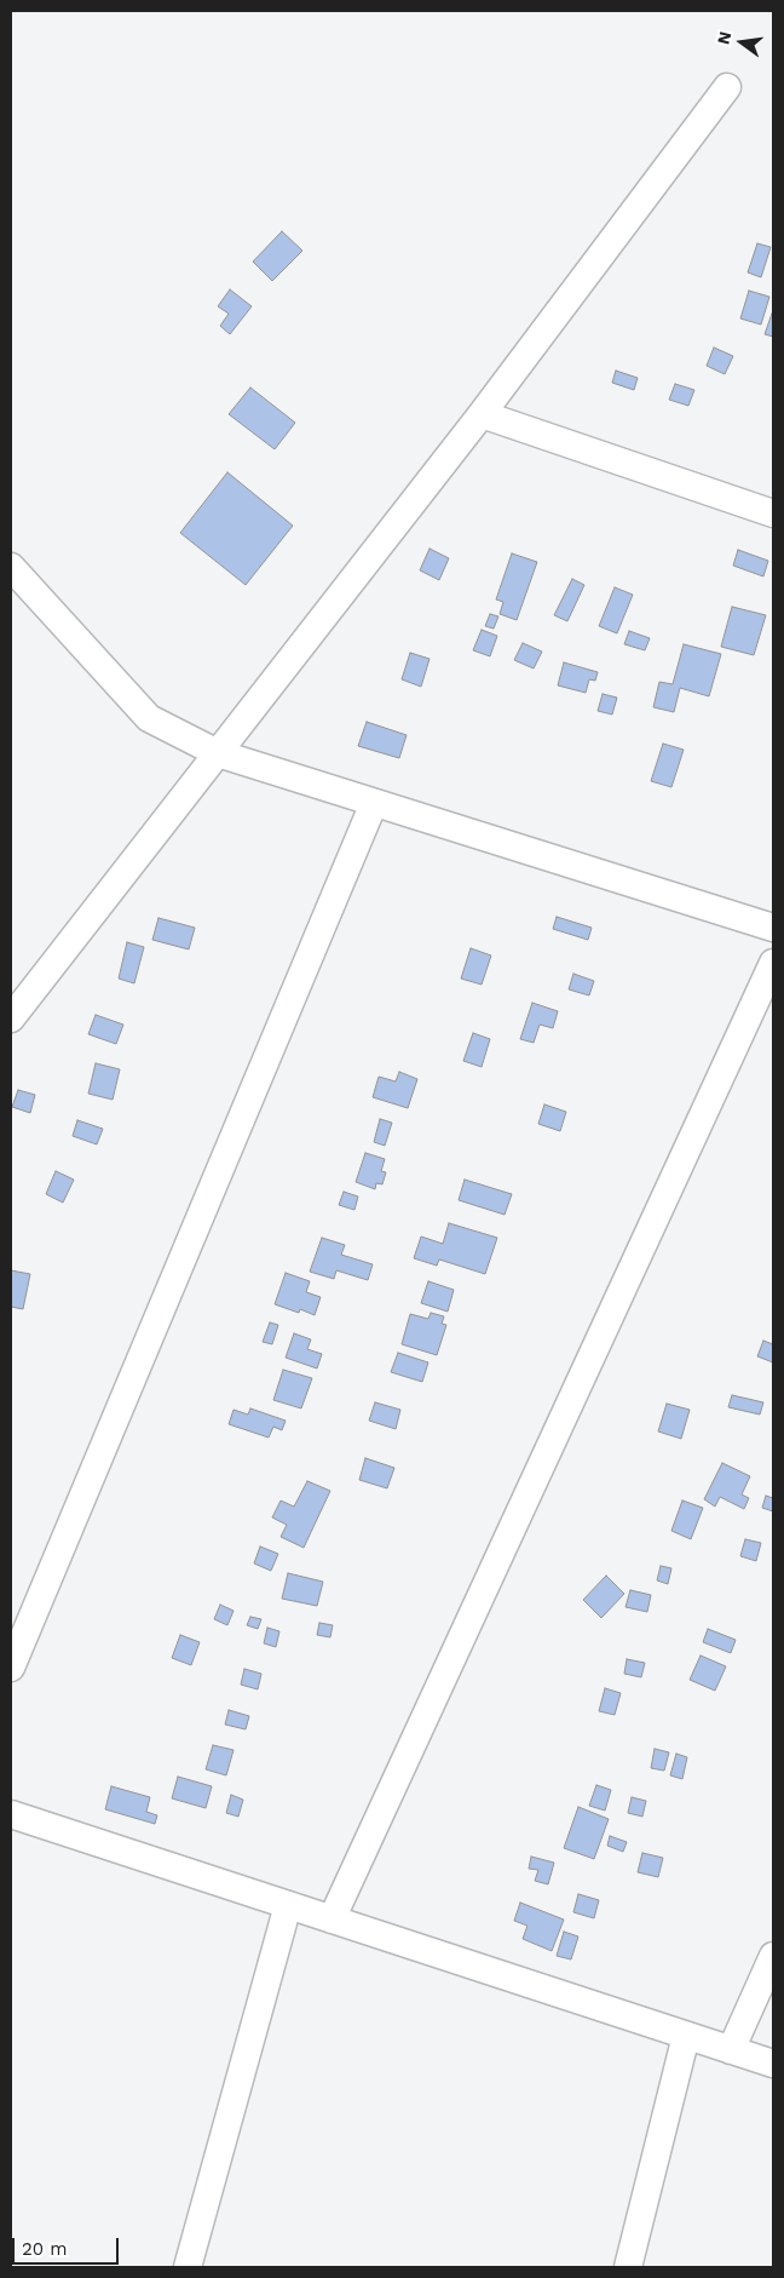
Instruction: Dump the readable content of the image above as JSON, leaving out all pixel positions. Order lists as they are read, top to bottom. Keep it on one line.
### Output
{"scale_bar":"20 m","north":"left"}
